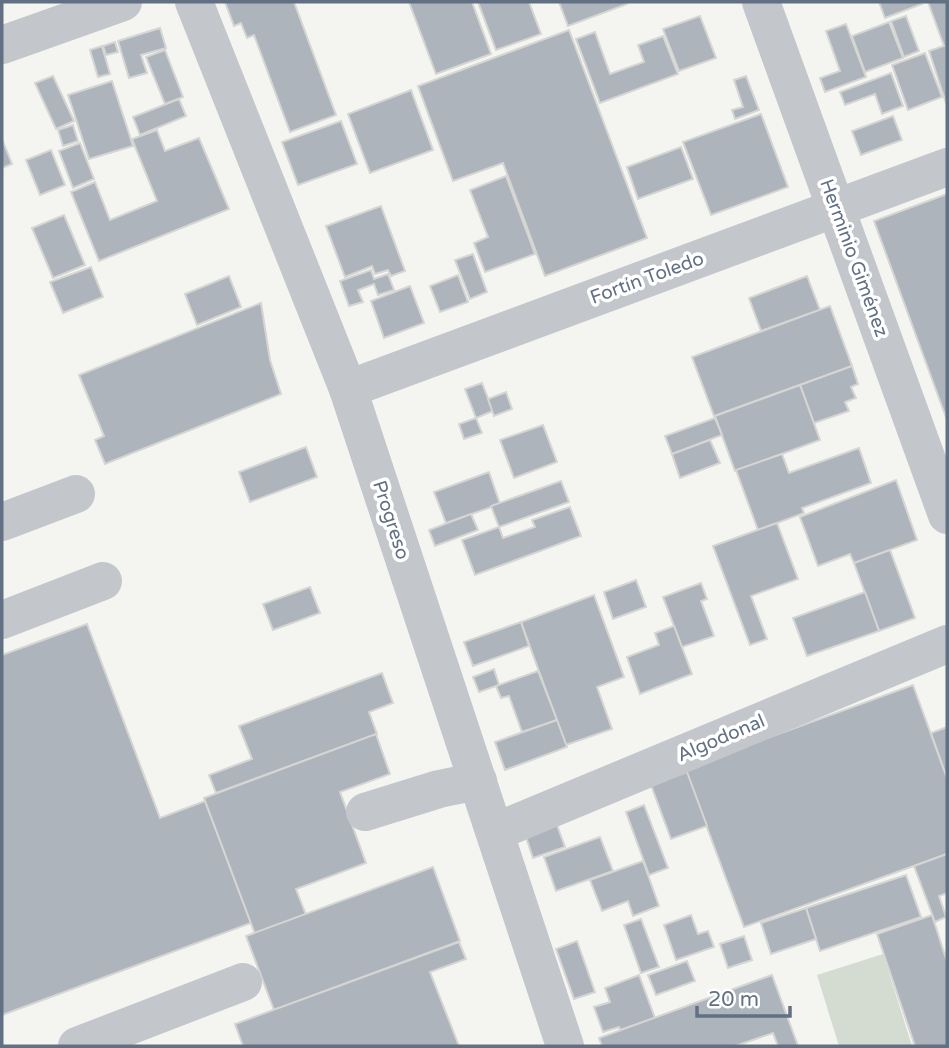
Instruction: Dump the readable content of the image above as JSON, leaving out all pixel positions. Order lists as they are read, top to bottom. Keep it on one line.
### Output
{"streets":{"street":["Herminio Giménez","Fortín Toledo","Progreso","Algodonal"]},"crossings":[["Herminio Giménez","Fortín Toledo"],["Fortín Toledo","Progreso"],["Progreso","Algodonal"]],"scale_bar":"20 m"}
